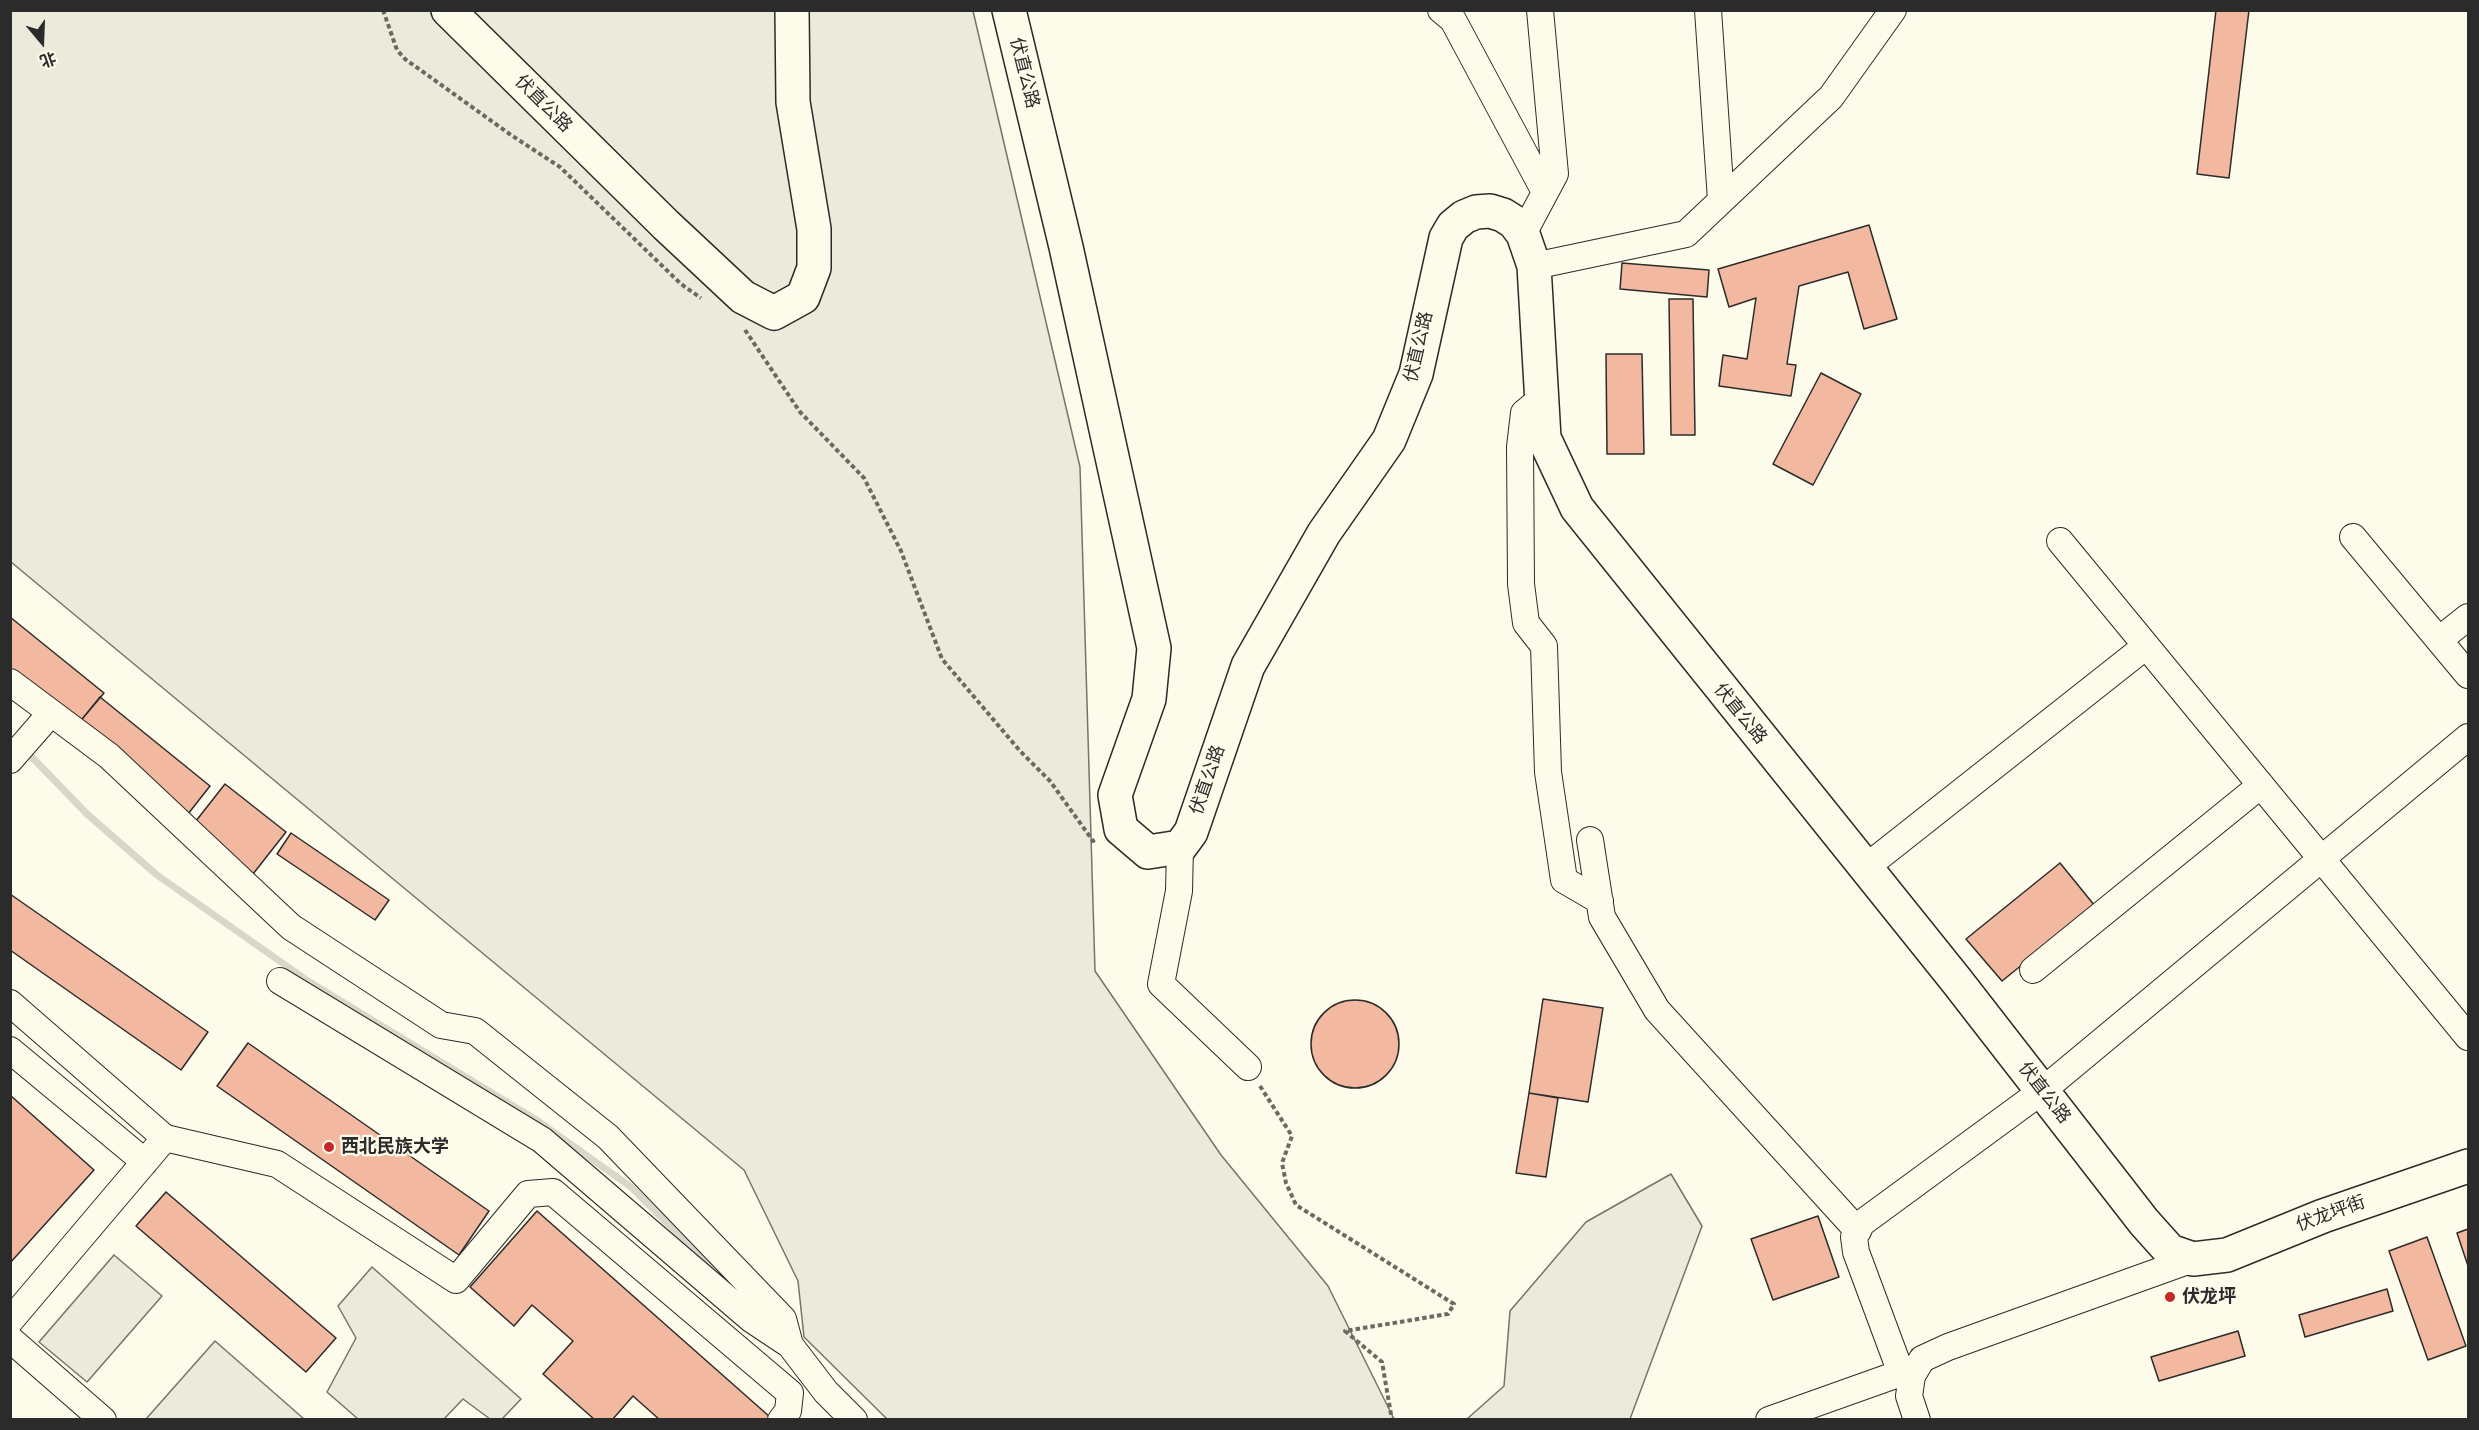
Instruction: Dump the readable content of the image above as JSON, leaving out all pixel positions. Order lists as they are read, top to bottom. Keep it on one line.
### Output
{"streets":{"main road":["伏直公路","伏龙坪街"]},"crossings":[["伏直公路","伏龙坪街"]],"places":["西北民族大学","伏龙坪"],"north":"bottom"}
